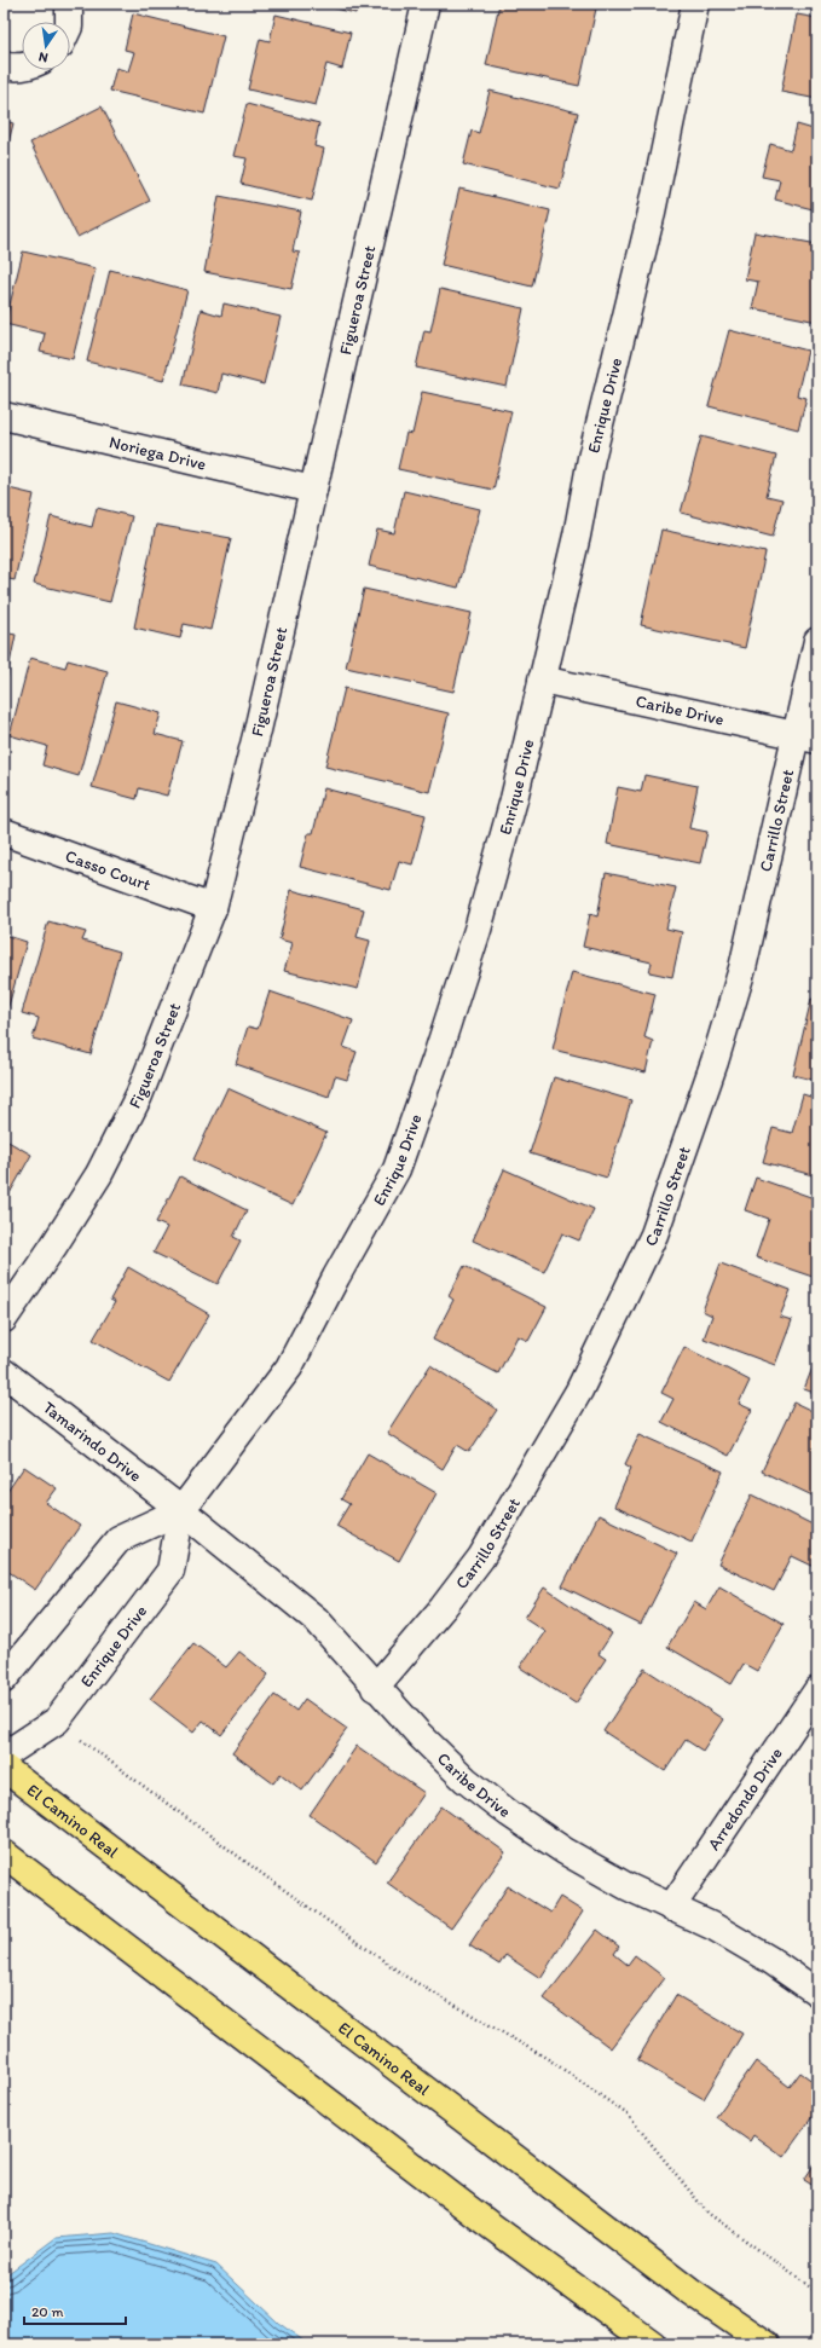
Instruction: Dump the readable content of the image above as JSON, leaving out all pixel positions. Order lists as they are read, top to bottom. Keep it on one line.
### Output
{"streets":{"main road":["El Camino Real"],"street":["Figueroa Street","Enrique Drive","Noriega Drive","Caribe Drive","Carrillo Street","Casso Court","Tamarindo Drive","Arredondo Drive"]},"crossings":[["Figueroa Street","Noriega Drive"],["Figueroa Street","Casso Court"],["Enrique Drive","Caribe Drive"],["Enrique Drive","Tamarindo Drive"],["Caribe Drive","Carrillo Street"],["Caribe Drive","Tamarindo Drive"],["Caribe Drive","Arredondo Drive"]],"scale_bar":"20 m","north":"bottom"}
